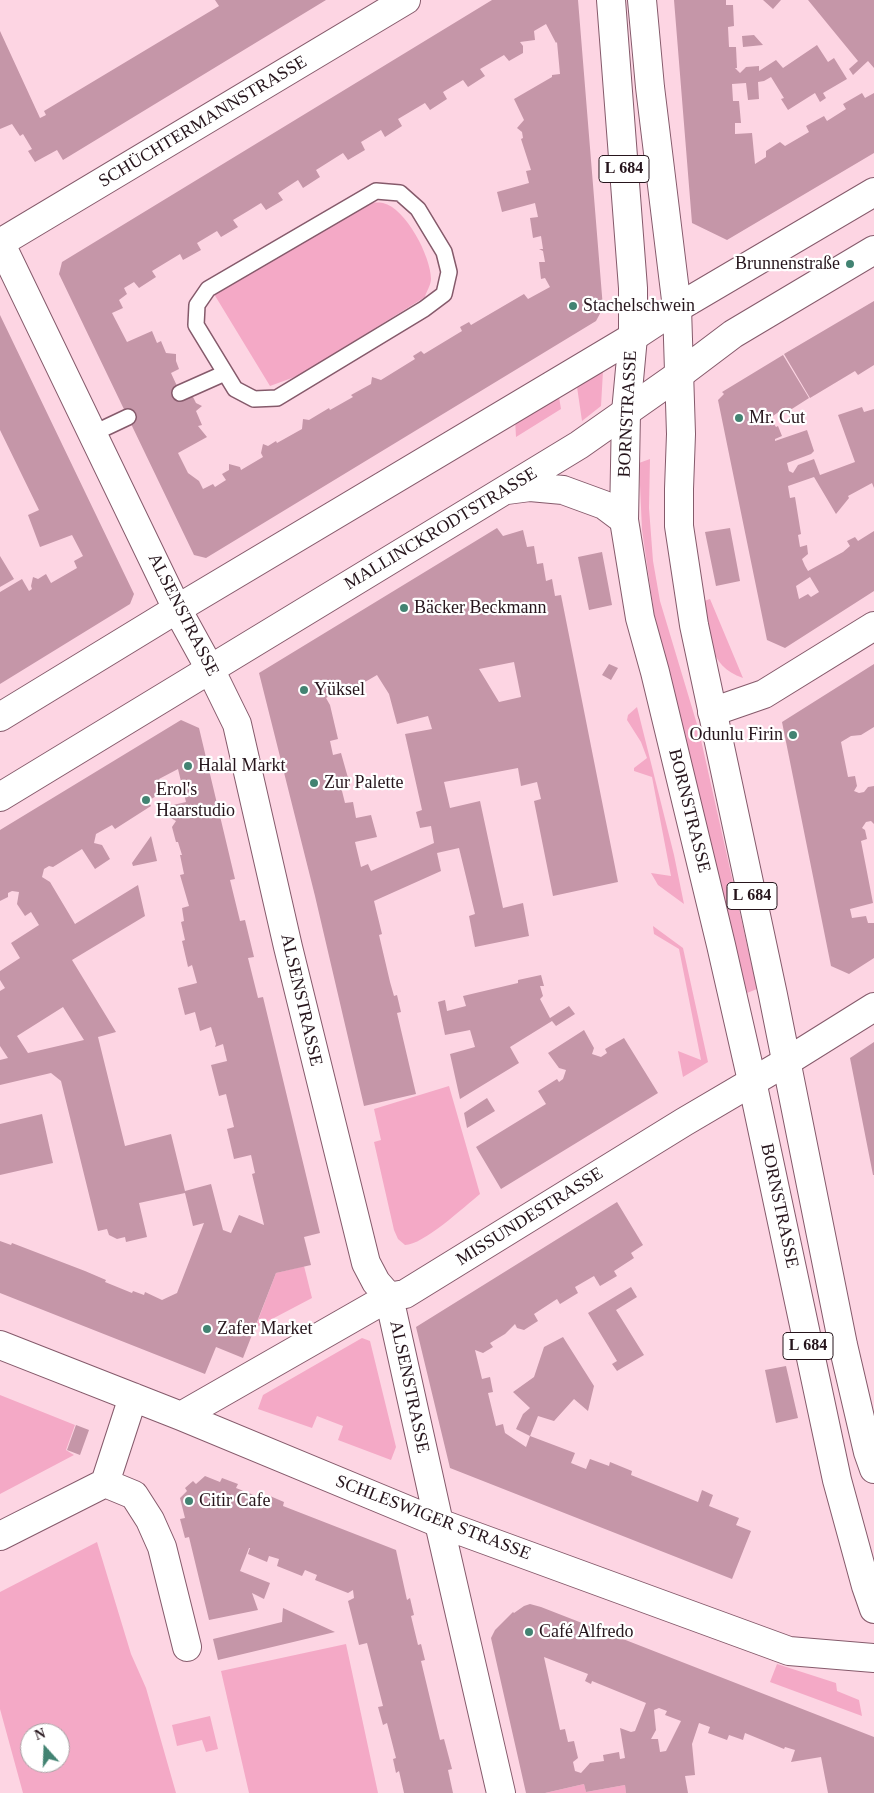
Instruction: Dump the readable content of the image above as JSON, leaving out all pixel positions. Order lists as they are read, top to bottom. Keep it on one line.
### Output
{"streets":{"main road":["SCHÜCHTERMANNSTRASSE","L 684","BORNSTRASSE","MALLINCKRODTSTRASSE","ALSENSTRASSE","MISSUNDESTRASSE","SCHLESWIGER STRASSE"]},"crossings":[["SCHÜCHTERMANNSTRASSE","ALSENSTRASSE"],["BORNSTRASSE","MALLINCKRODTSTRASSE"],["BORNSTRASSE","MISSUNDESTRASSE"],["MALLINCKRODTSTRASSE","ALSENSTRASSE"],["ALSENSTRASSE","MISSUNDESTRASSE"],["ALSENSTRASSE","SCHLESWIGER STRASSE"],["MISSUNDESTRASSE","SCHLESWIGER STRASSE"]],"places":["Brunnenstraße","Stachelschwein","Mr. Cut","Bäcker Beckmann","Yüksel","Odunlu Firin","Halal Markt","Zur Palette","Erol's Haarstudio","Zafer Market","Citir Cafe","Café Alfredo"],"north":"top"}
